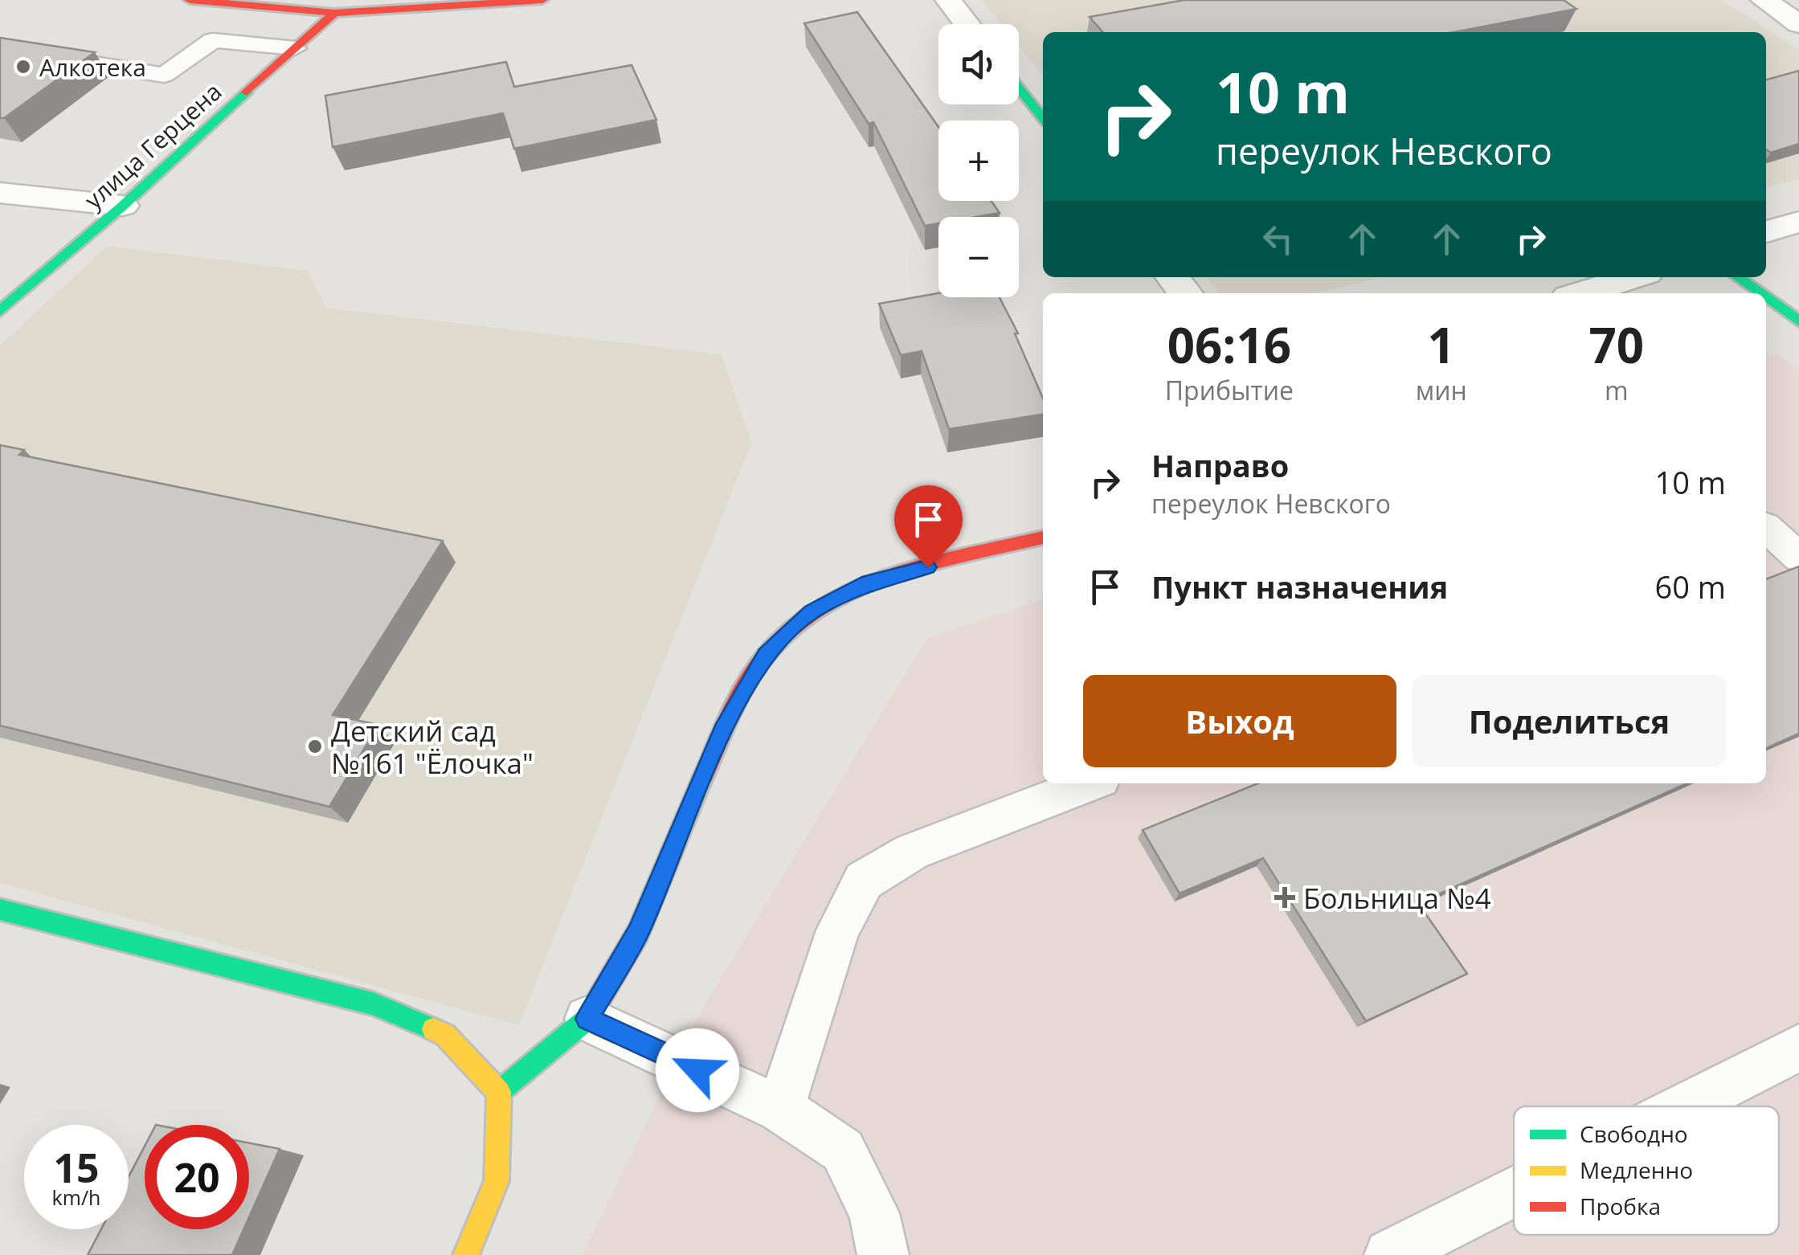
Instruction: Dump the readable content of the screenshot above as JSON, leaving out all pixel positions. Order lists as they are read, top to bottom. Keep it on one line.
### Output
{"streets":{"street":["улица Герцена"]},"places":{"other":["Алкотека","Детский сад №161 \"Ёлочка\""],"health":["Больница №4"]},"legend":["Свободно","Медленно","Пробка"],"page":{"map_buttons":["+","−"],"turn":["10 m","переулок Невского"],"eta":["06:16","Прибытие","1","мин","70","m"],"list":[{"name":"Направо","note":"переулок Невского","value":"10 m"},{"name":"Пункт назначения","value":"60 m"}],"buttons":["Выход","Поделиться"],"speed":"15 km/h","limit":"20"}}
